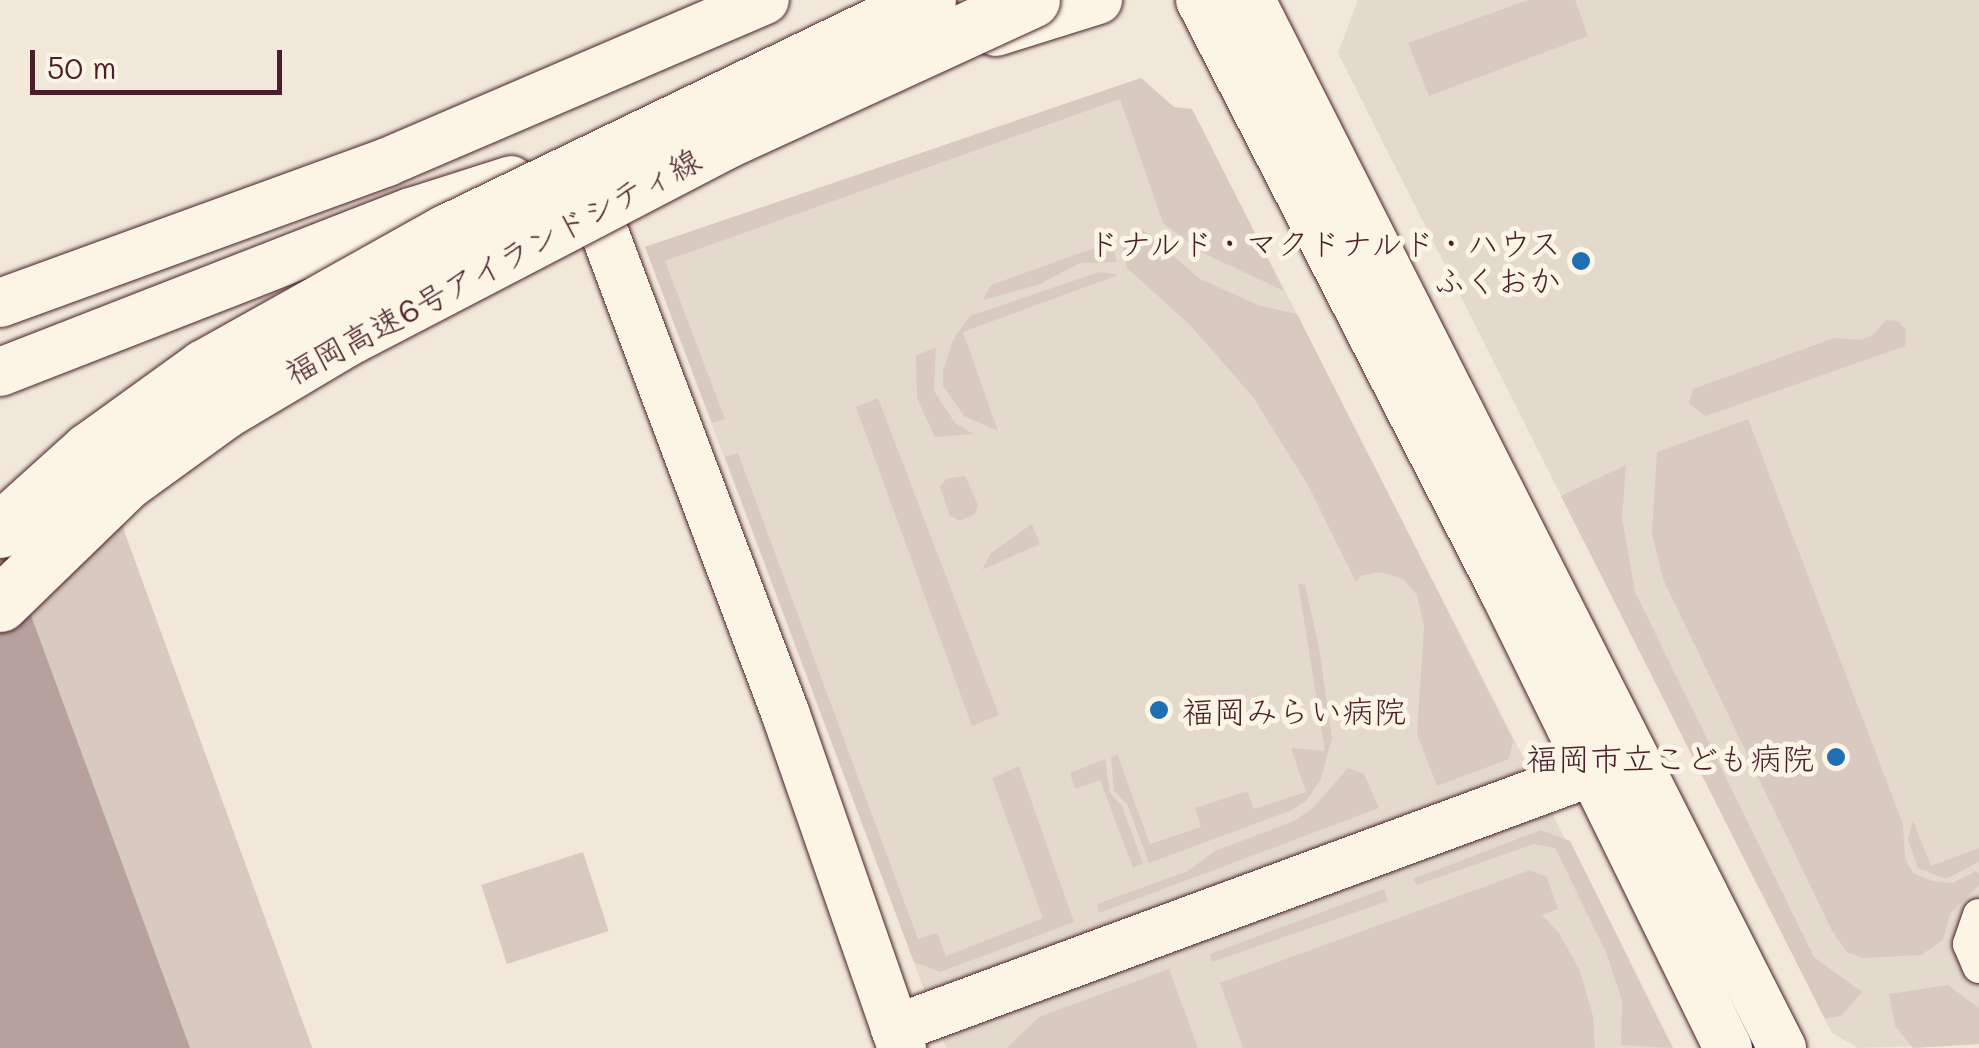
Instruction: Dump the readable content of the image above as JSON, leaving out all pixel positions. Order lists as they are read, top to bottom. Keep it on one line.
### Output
{"streets":{"highway":["福岡高速6号アイランドシティ線"]},"places":["ドナルド・マクドナルド・ハウス ふくおか","福岡みらい病院","福岡市立こども病院"],"scale_bar":"50 m"}
